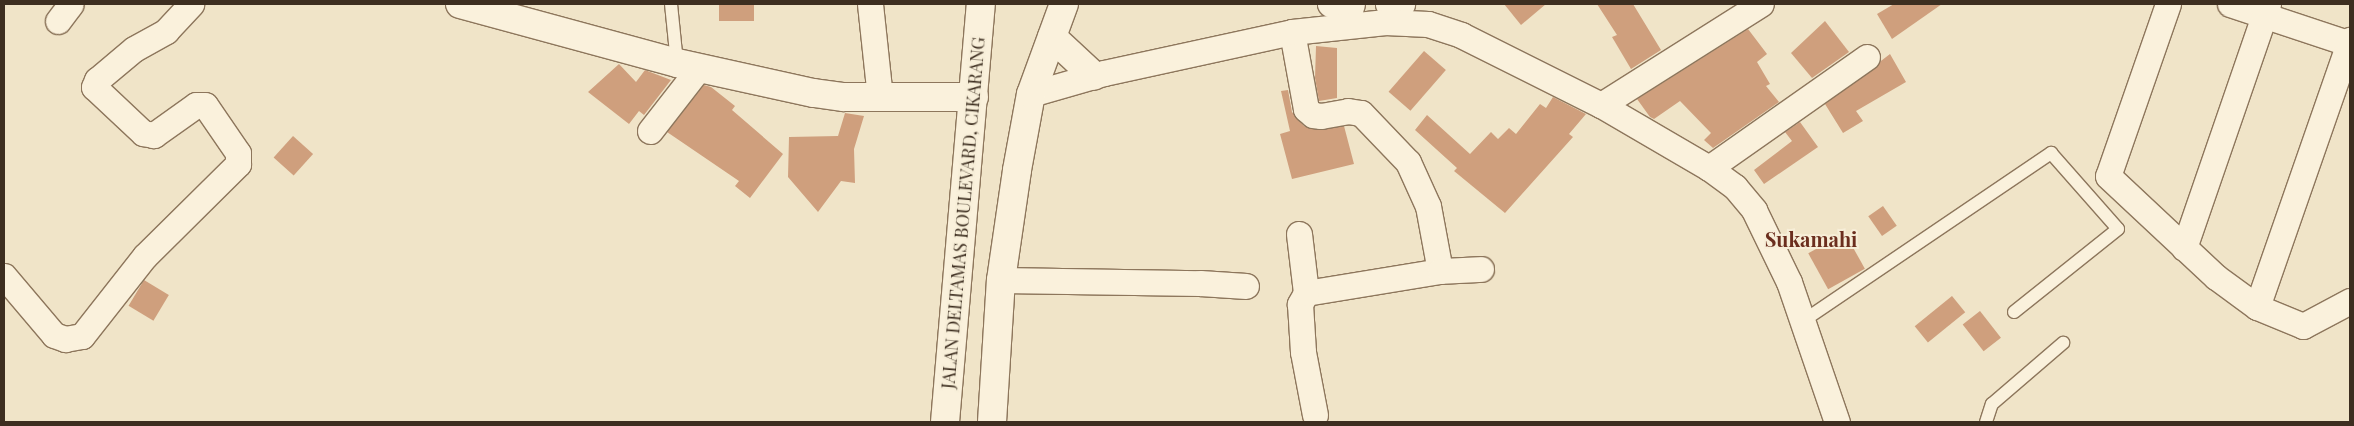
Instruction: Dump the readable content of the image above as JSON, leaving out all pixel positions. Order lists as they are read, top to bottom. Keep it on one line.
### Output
{"streets":{"street":["JALAN DELTAMAS BOULEVARD, CIKARANG"]},"districts":["Sukamahi"]}
